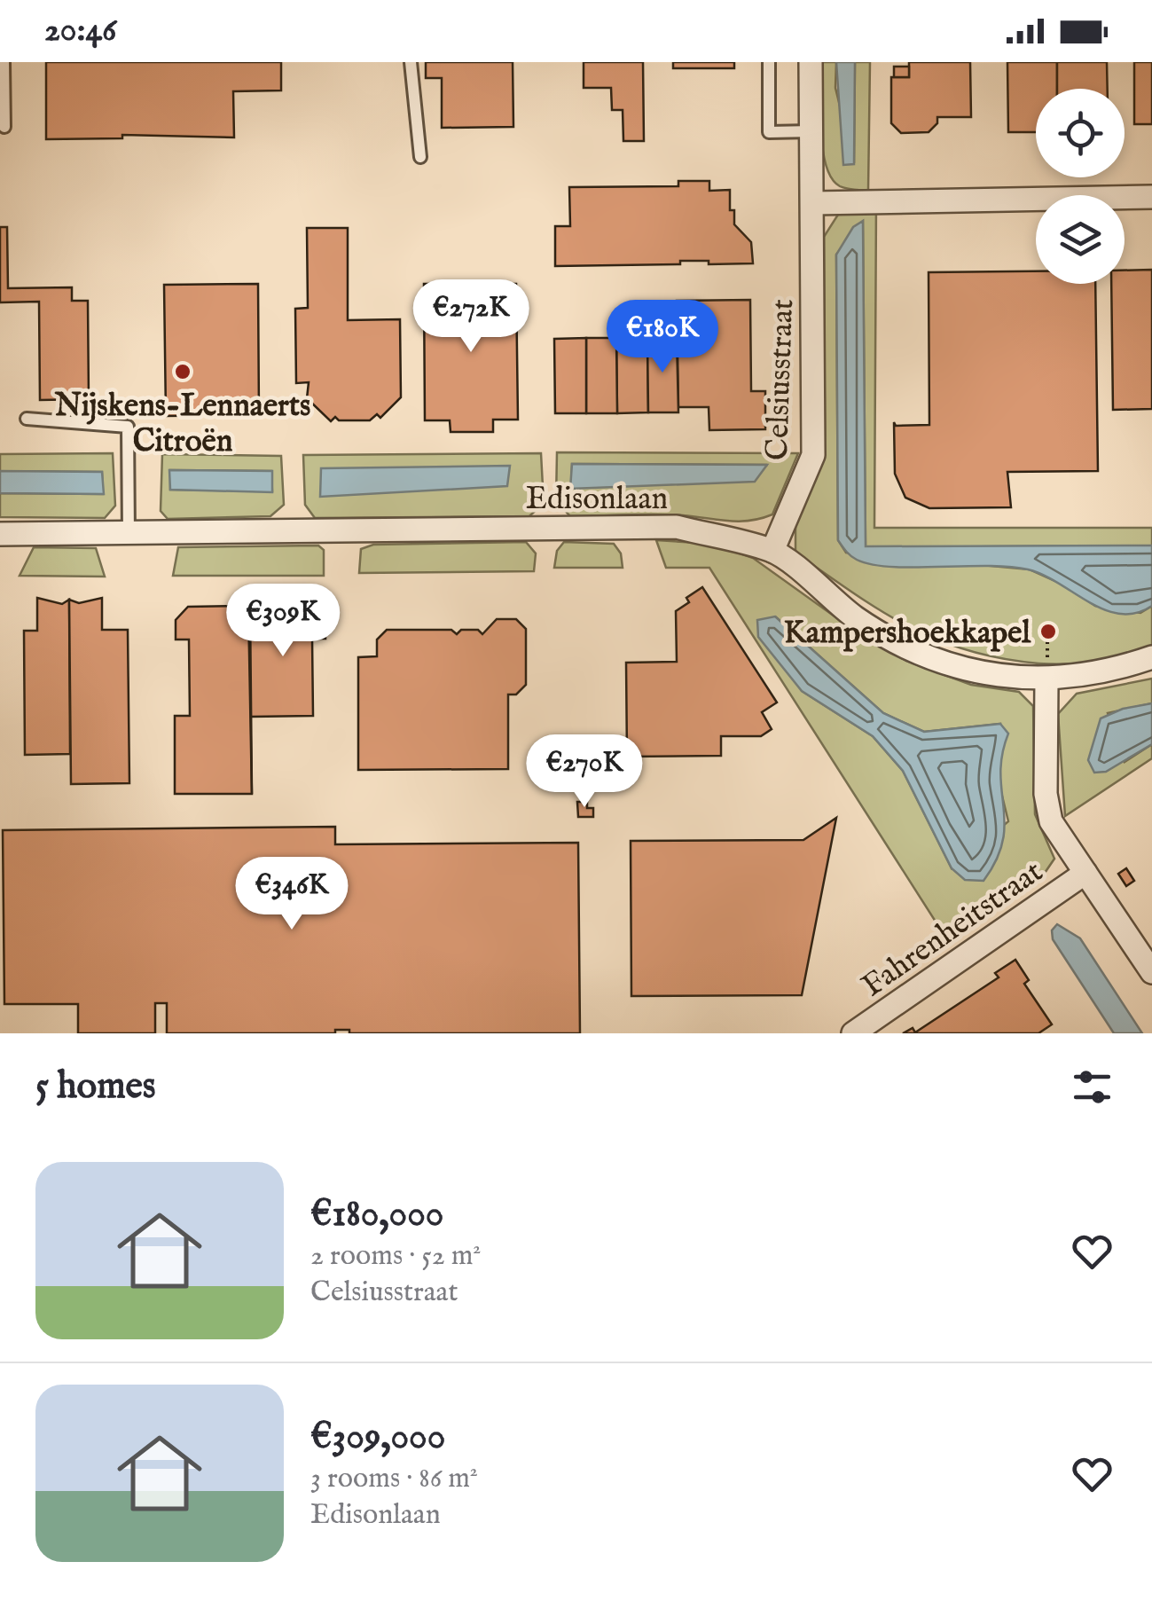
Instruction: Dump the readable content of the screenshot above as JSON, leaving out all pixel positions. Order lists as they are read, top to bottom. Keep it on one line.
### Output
{"streets":{"street":["Celsiusstraat","Edisonlaan","Fahrenheitstraat"]},"crossings":[["Celsiusstraat","Edisonlaan"]],"places":["Nijskens-Lennaerts Citroën","Kampershoekkapel"],"page":{"status":"20:46","price":["€272K","€180K","€309K","€270K","€346K"],"heading":"5 homes","list":[{"name":"€180,000","note":"2 rooms · 52 m² · Celsiusstraat"},{"name":"€309,000","note":"3 rooms · 86 m² · Edisonlaan"}]}}
